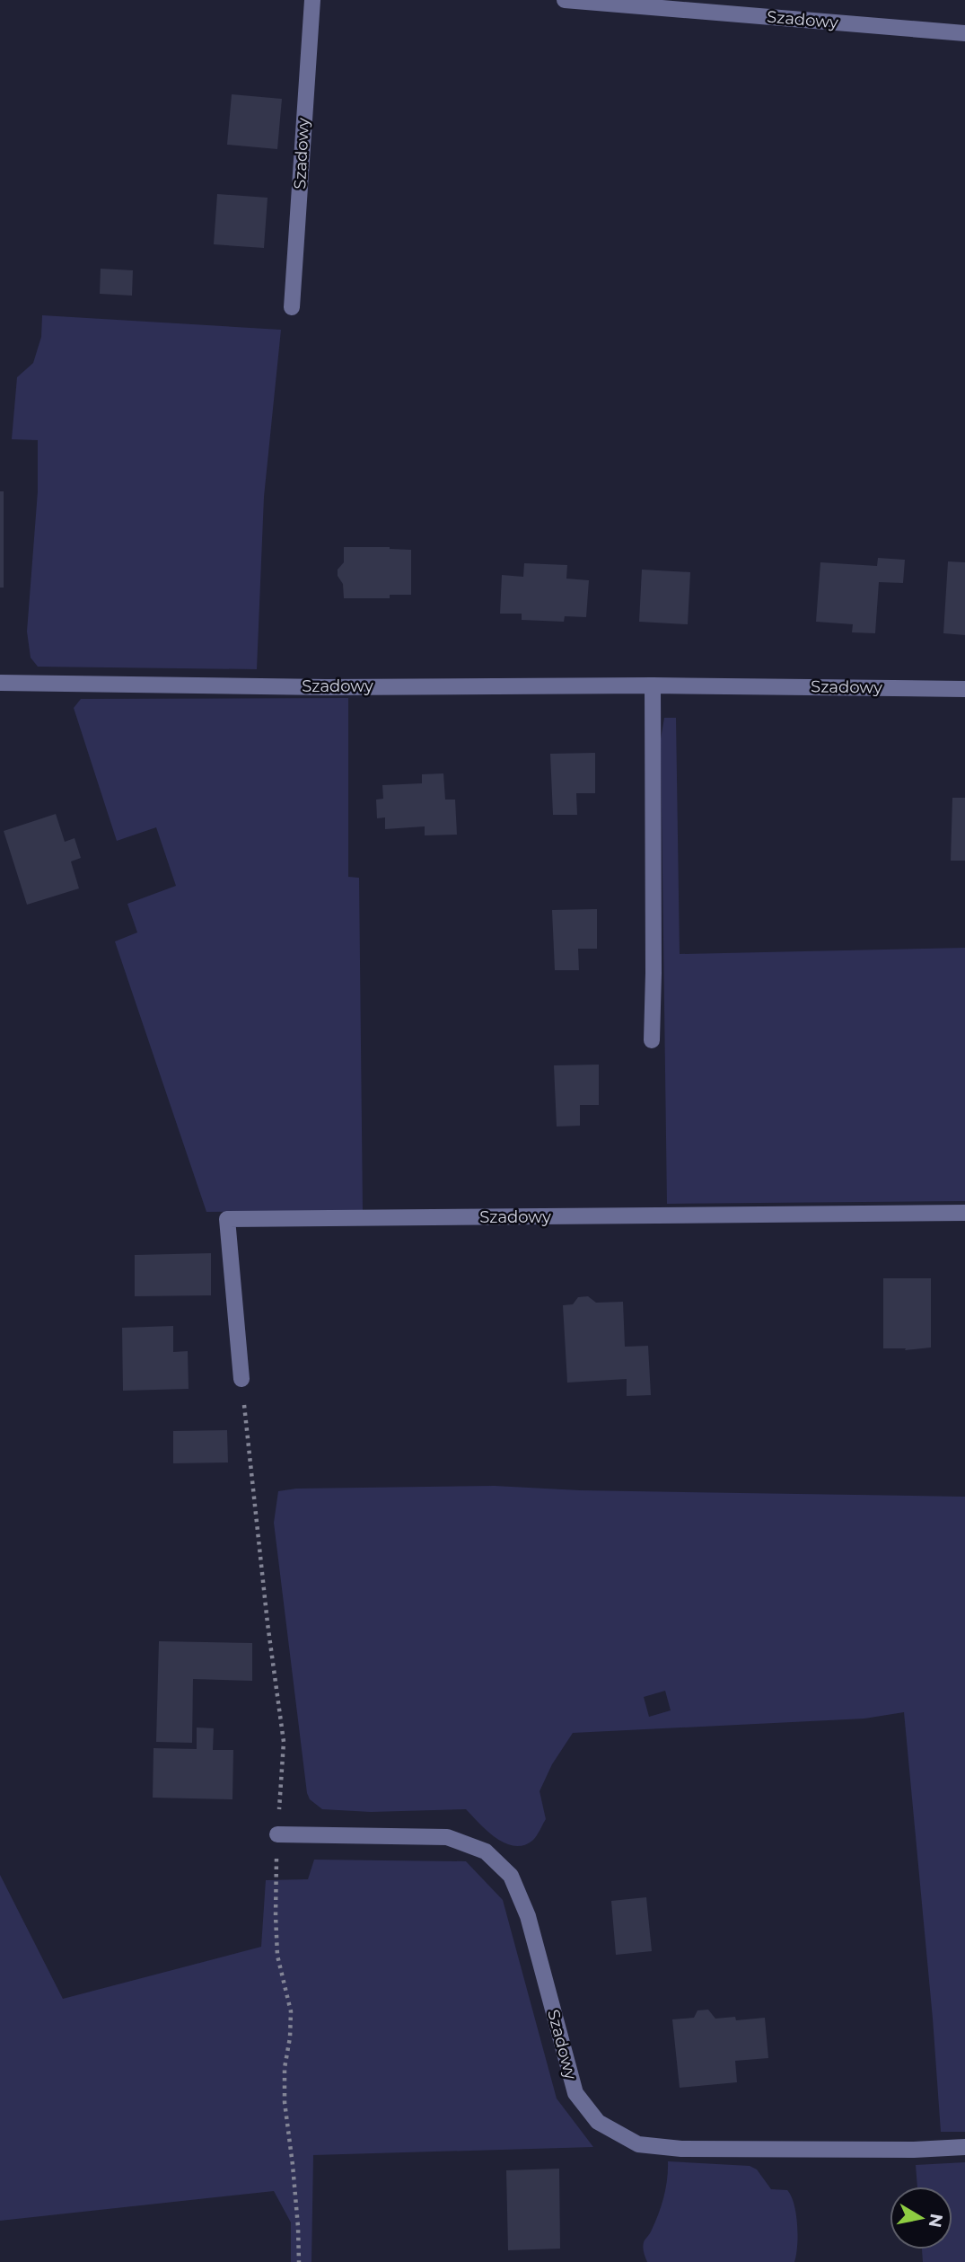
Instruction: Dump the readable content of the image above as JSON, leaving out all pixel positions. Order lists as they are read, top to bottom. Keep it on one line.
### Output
{"streets":{"street":["Szadowy"]},"north":"right"}
